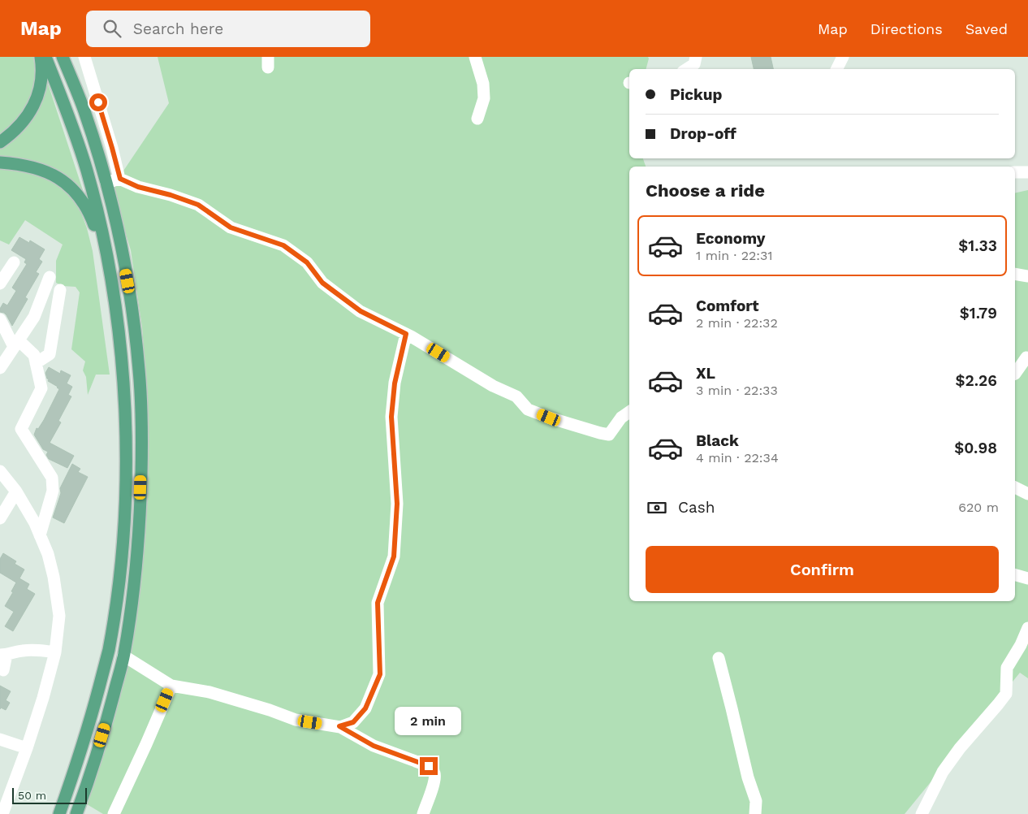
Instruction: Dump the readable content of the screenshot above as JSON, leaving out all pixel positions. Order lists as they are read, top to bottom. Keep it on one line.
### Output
{"scale_bar":"50 m","page":{"header":"Map","search":"Search here","nav":["Map","Directions","Saved"],"banner":["Pickup","Drop-off"],"heading":"Choose a ride","list":[{"name":"Economy","note":"1 min · 22:31","value":"$1.33"},{"name":"Comfort","note":"2 min · 22:32","value":"$1.79"},{"name":"XL","note":"3 min · 22:33","value":"$2.26"},{"name":"Black","note":"4 min · 22:34","value":"$0.98"}],"pay":["Cash","620 m"],"buttons":"Confirm","bubble":"2 min","scale":"50 m"}}
